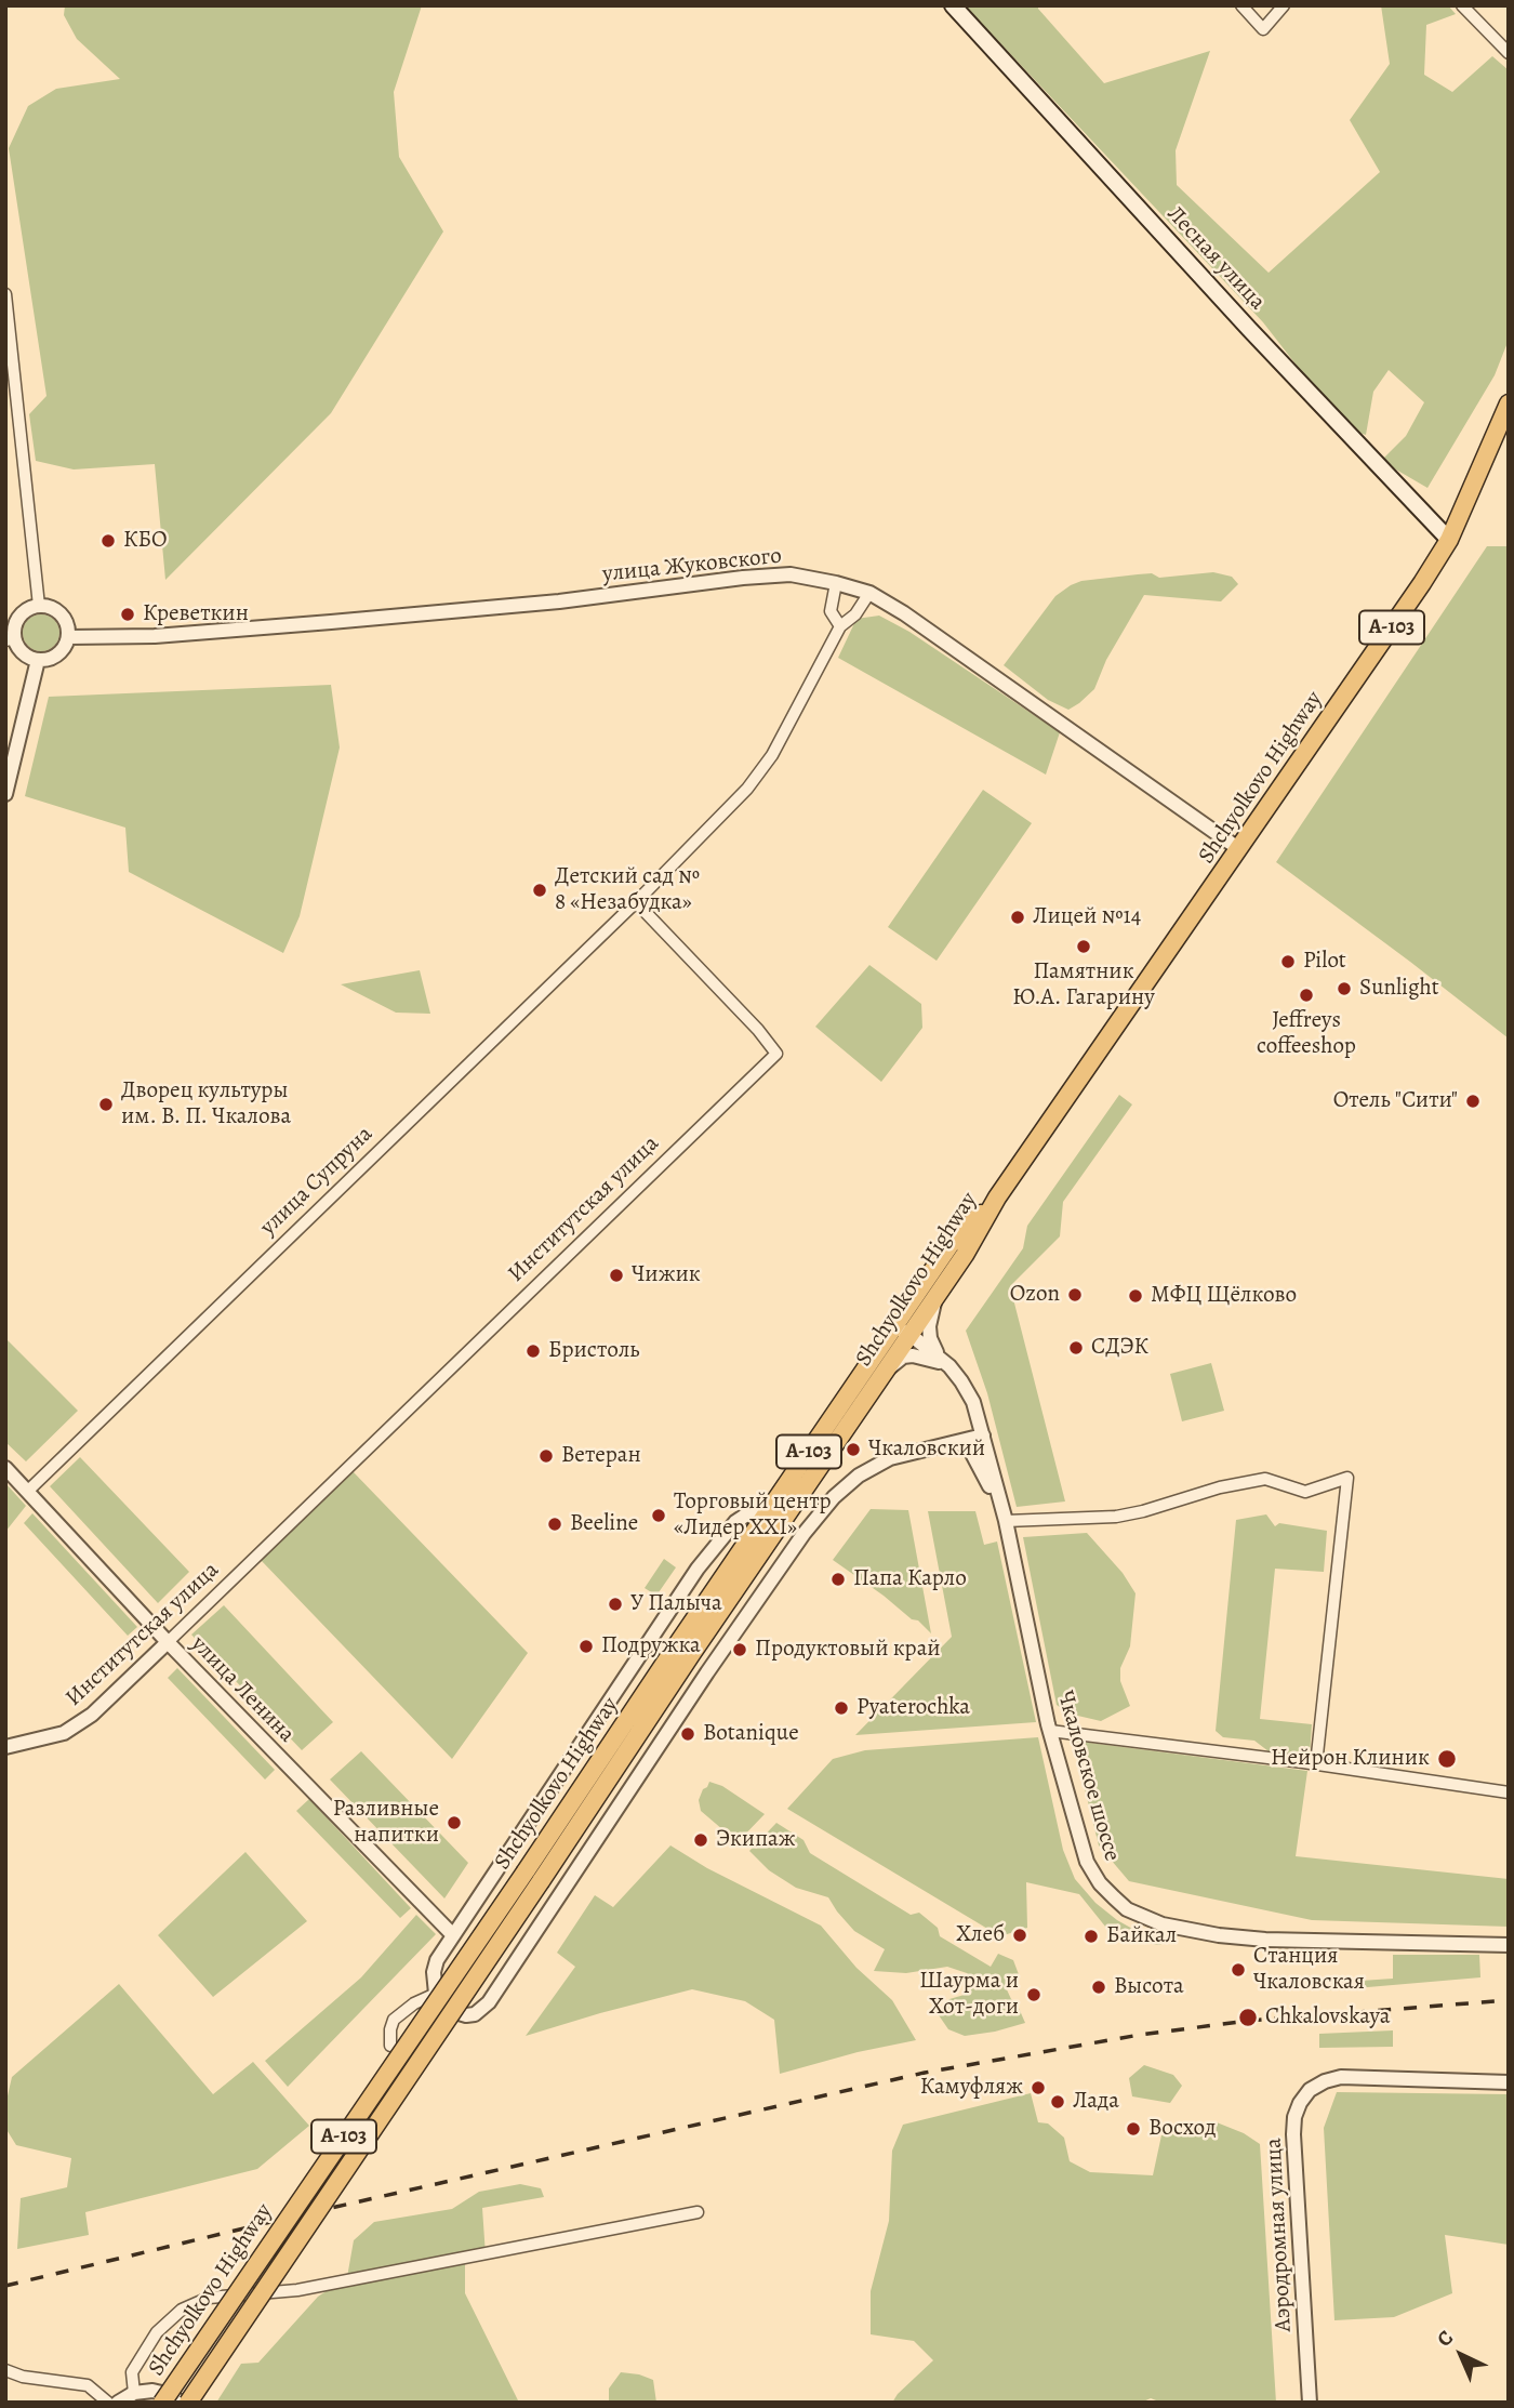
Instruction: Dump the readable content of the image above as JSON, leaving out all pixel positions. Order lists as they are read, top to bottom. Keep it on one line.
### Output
{"streets":{"main road":["Лесная улица","А-103","Shchyolkovo Highway"],"street":["улица Жуковского","улица Супруна","Институтская улица","улица Ленина","Чкаловское шоссе","Аэродромная улица"]},"crossings":[["Лесная улица","Shchyolkovo Highway"],["улица Жуковского","Shchyolkovo Highway"],["А-103","Чкаловское шоссе"],["Shchyolkovo Highway","Чкаловское шоссе"],["улица Супруна","Институтская улица"],["улица Супруна","улица Ленина"],["Институтская улица","улица Ленина"]],"places":["КБО","Креветкин","Детский сад № 8 «Незабудка»","Лицей №14","Памятник Ю.А. Гагарину","Pilot","Sunlight","Jeffreys coffeeshop","Отель \"Сити\"","Дворец культуры им. В. П. Чкалова","Чижик","Ozon","МФЦ Щёлково","СДЭК","Бристоль","Чкаловский","Ветеран","Торговый центр «Лидер XXI»","Beeline","Папа Карло","У Палыча","Подружка","Продуктовый край","Pyaterochka","Botanique","Нейрон Клиник","Разливные напитки","Экипаж","Хлеб","Байкал","Станция Чкаловская","Высота","Шаурма и Хот-доги","Chkalovskaya","Камуфляж","Лада","Восход"],"north":"top left"}
